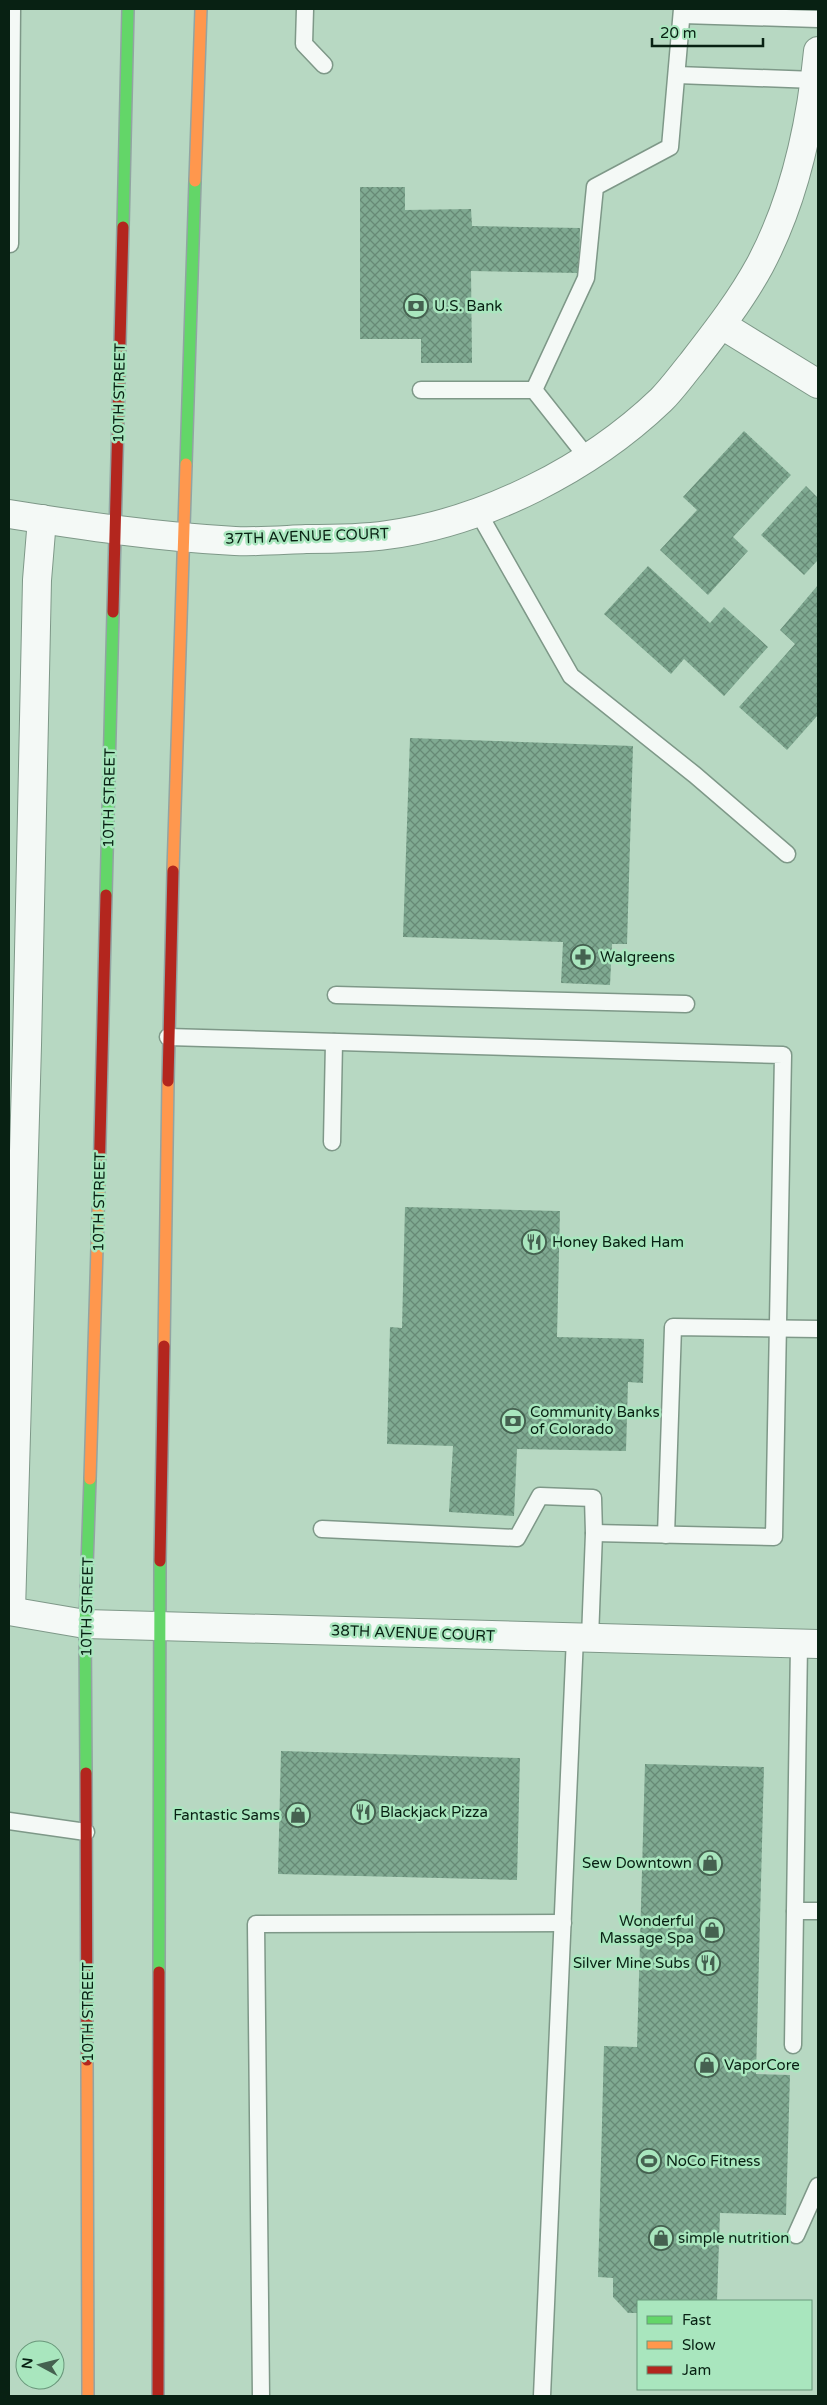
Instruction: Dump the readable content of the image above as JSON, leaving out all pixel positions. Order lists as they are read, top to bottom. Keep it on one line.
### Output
{"streets":{"main road":["10TH STREET"],"street":["37TH AVENUE COURT","38TH AVENUE COURT"]},"crossings":[["10TH STREET","37TH AVENUE COURT"],["10TH STREET","38TH AVENUE COURT"]],"places":{"bank":["U.S. Bank","Community Banks of Colorado"],"pharmacy":["Walgreens"],"restaurant":["Honey Baked Ham","Blackjack Pizza","Silver Mine Subs"],"shop":["Fantastic Sams","Sew Downtown","Wonderful Massage Spa","VaporCore","simple nutrition"],"sports":["NoCo Fitness"]},"legend":["Fast","Slow","Jam"],"scale_bar":"20 m","north":"left"}
